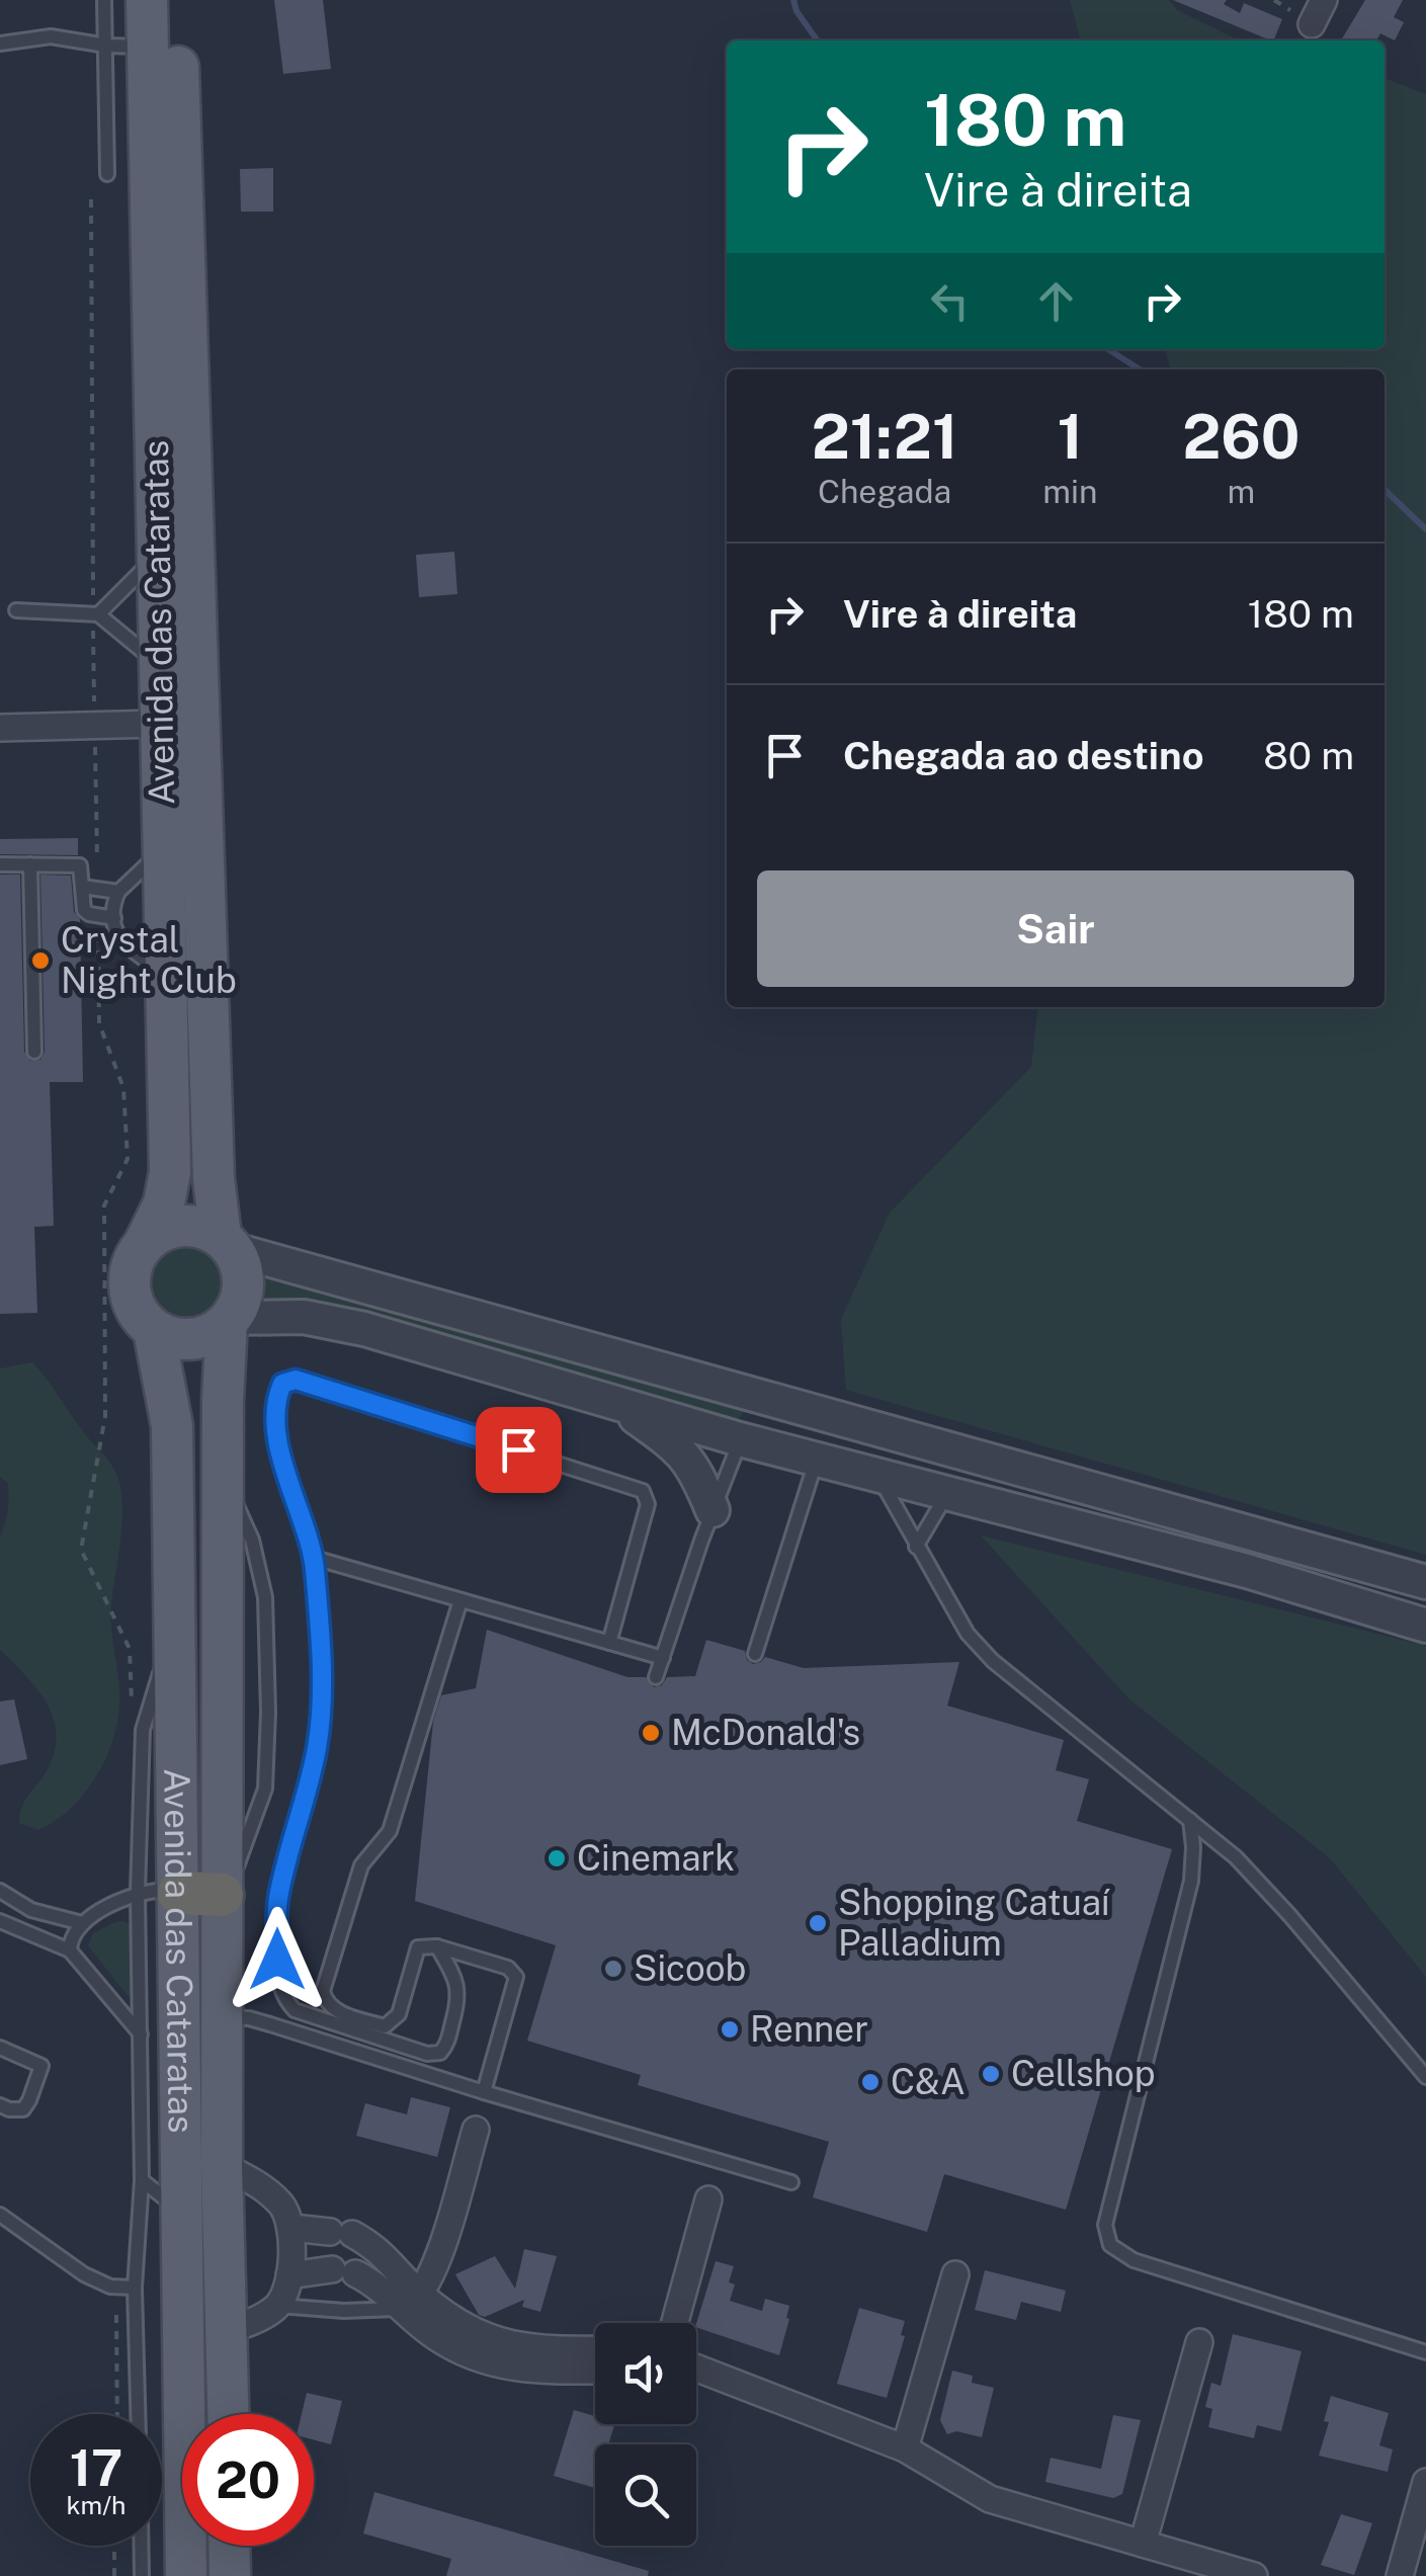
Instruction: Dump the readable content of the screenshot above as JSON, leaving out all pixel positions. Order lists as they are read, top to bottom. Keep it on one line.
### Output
{"streets":{"main road":["Avenida das Cataratas"]},"places":["Crystal Night Club","McDonald's","Cinemark","Shopping Catuaí Palladium","Sicoob","Renner","Cellshop","C&A"],"page":{"turn":["180 m","Vire à direita"],"eta":["21:21","Chegada","1","min","260","m"],"list":[{"name":"Vire à direita","value":"180 m"},{"name":"Chegada ao destino","value":"80 m"}],"buttons":"Sair","speed":"17 km/h","limit":"20"}}
